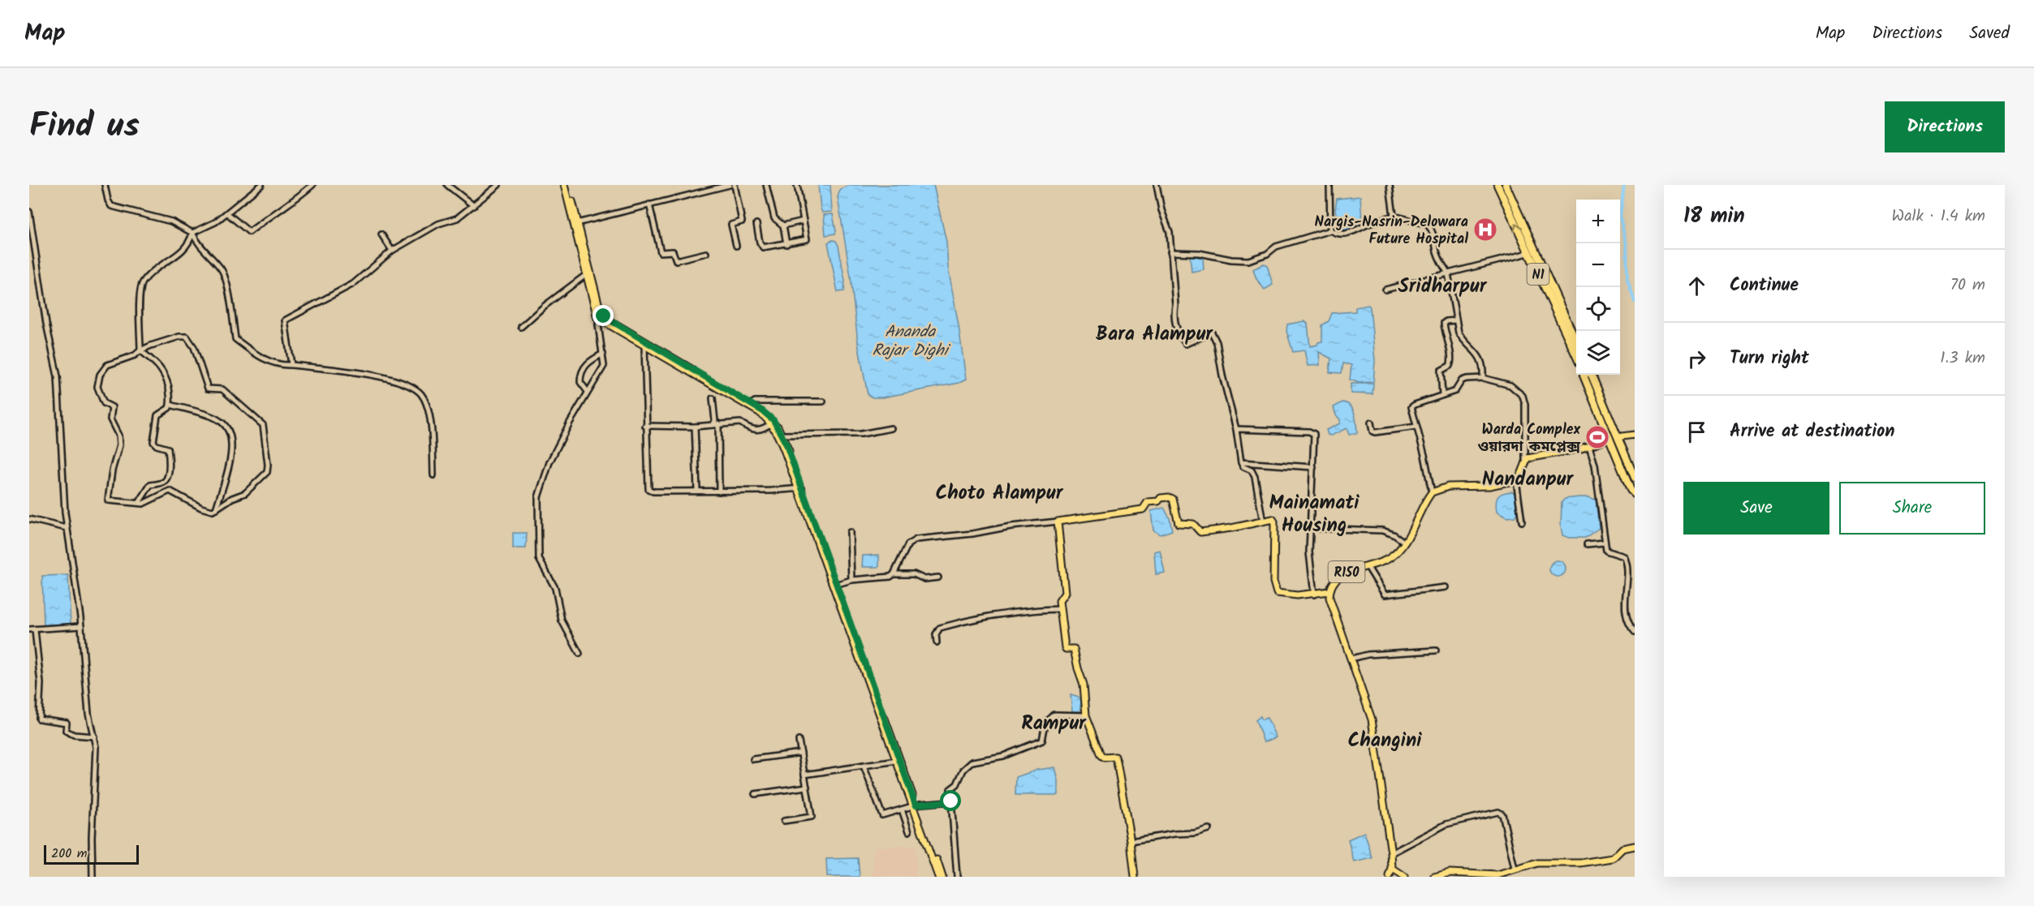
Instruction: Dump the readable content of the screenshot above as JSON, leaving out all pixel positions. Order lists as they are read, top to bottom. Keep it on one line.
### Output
{"streets":{"highway":["N1"],"main road":["R150"]},"districts":["Sridharpur","Bara Alampur","Nandanpur","Choto Alampur","Mainamati Housing","Rampur","Changini"],"water":["Ananda Rajar Dighi"],"places":{"hospital":["Nargis-Nasrin-Delowara Future Hospital"],"sports":["Warda Complex ওয়ারদা কমপ্লেক্স"]},"scale_bar":"200 m","page":{"header":"Map","nav":["Map","Directions","Saved"],"title":"Find us","buttons":["Directions",["Save","Share"]],"heading":["18 min","Walk · 1.4 km"],"map_buttons":["+","−"],"list":[["Continue","70 m"],["Turn right","1.3 km"],"Arrive at destination"],"scale":"200 m"}}
